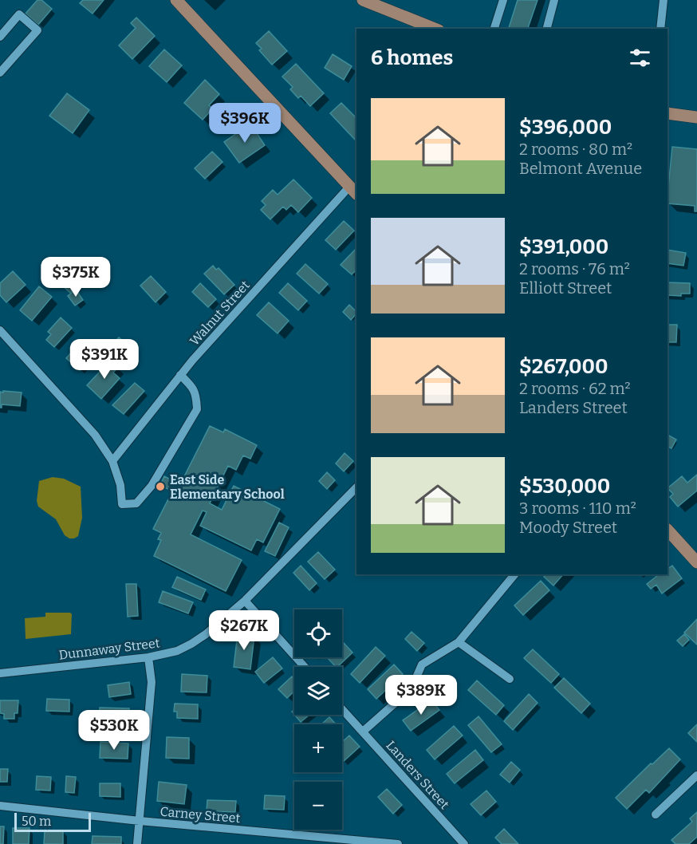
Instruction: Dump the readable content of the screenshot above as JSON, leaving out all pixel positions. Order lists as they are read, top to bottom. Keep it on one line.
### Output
{"streets":{"street":["Walnut Street","Dunnaway Street","Landers Street","Carney Street"]},"places":["East Side Elementary School"],"scale_bar":"50 m","page":{"heading":"6 homes","list":[{"name":"$396,000","note":"2 rooms · 80 m² · Belmont Avenue"},{"name":"$391,000","note":"2 rooms · 76 m² · Elliott Street"},{"name":"$267,000","note":"2 rooms · 62 m² · Landers Street"},{"name":"$530,000","note":"3 rooms · 110 m² · Moody Street"}],"price":["$396K","$375K","$391K","$267K","$389K","$530K"],"map_buttons":["+","−"],"scale":"50 m"}}
